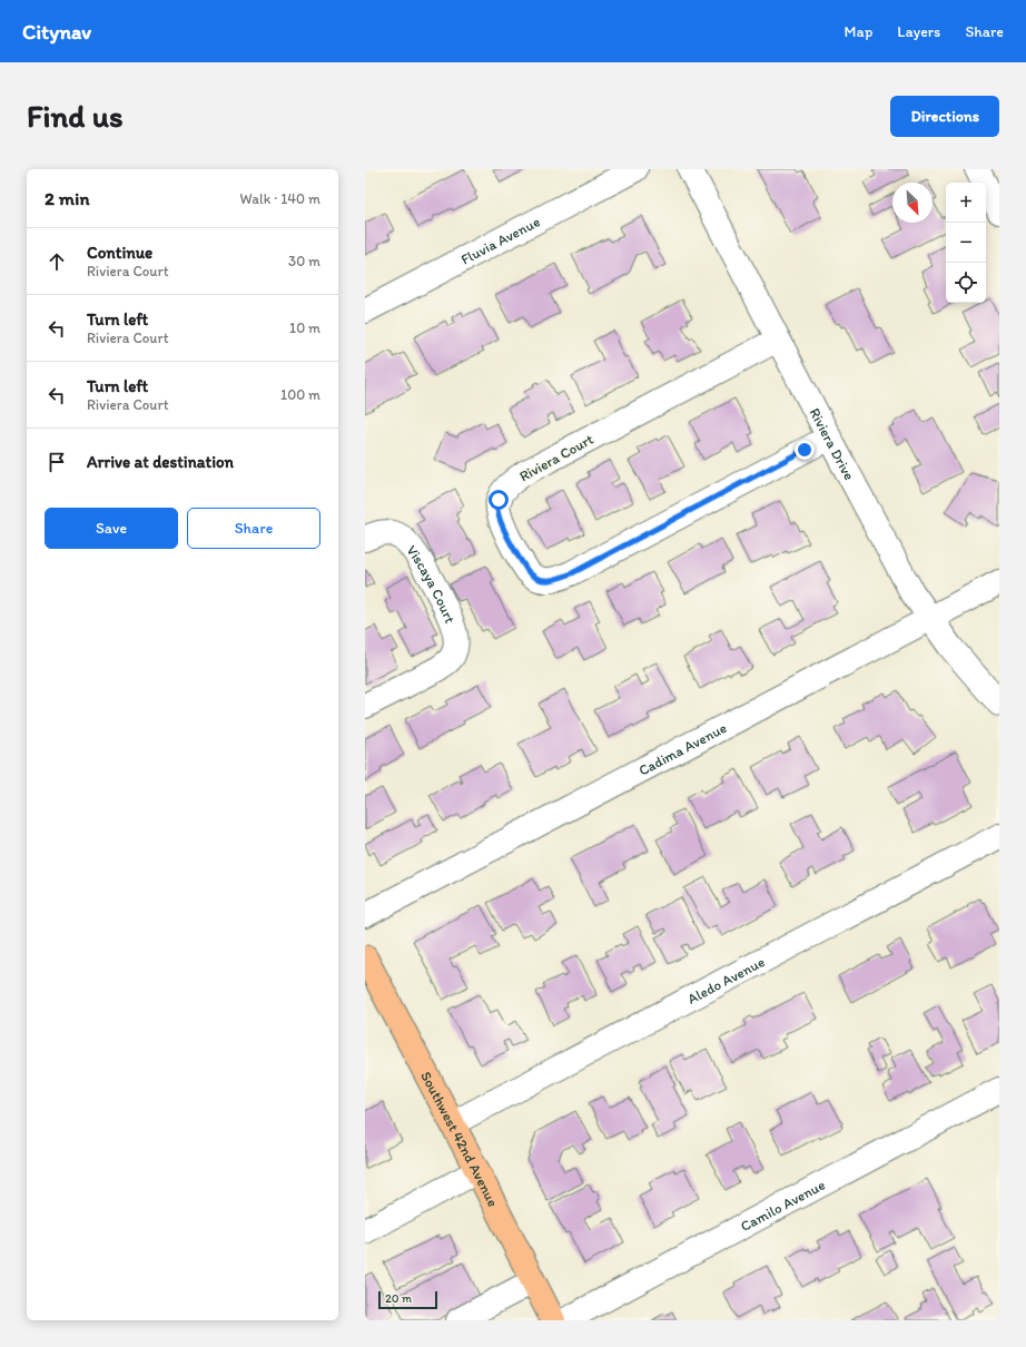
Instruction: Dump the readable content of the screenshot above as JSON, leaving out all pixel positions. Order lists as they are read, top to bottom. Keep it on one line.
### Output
{"streets":{"main road":["Southwest 42nd Avenue"],"street":["Fluvia Avenue","Riviera Drive","Riviera Court","Viscaya Court","Cadima Avenue","Aledo Avenue","Camilo Avenue"]},"crossings":[["Riviera Drive","Riviera Court"],["Riviera Drive","Cadima Avenue"],["Aledo Avenue","Southwest 42nd Avenue"]],"scale_bar":"20 m","north":"bottom right","page":{"header":"Citynav","nav":["Map","Layers","Share"],"buttons":["Directions",["Save","Share"]],"title":"Find us","heading":["2 min","Walk · 140 m"],"map_buttons":["+","−"],"list":[["Continue","Riviera Court","30 m"],["Turn left","Riviera Court","10 m"],["Turn left","Riviera Court","100 m"],"Arrive at destination"],"scale":"20 m"}}
